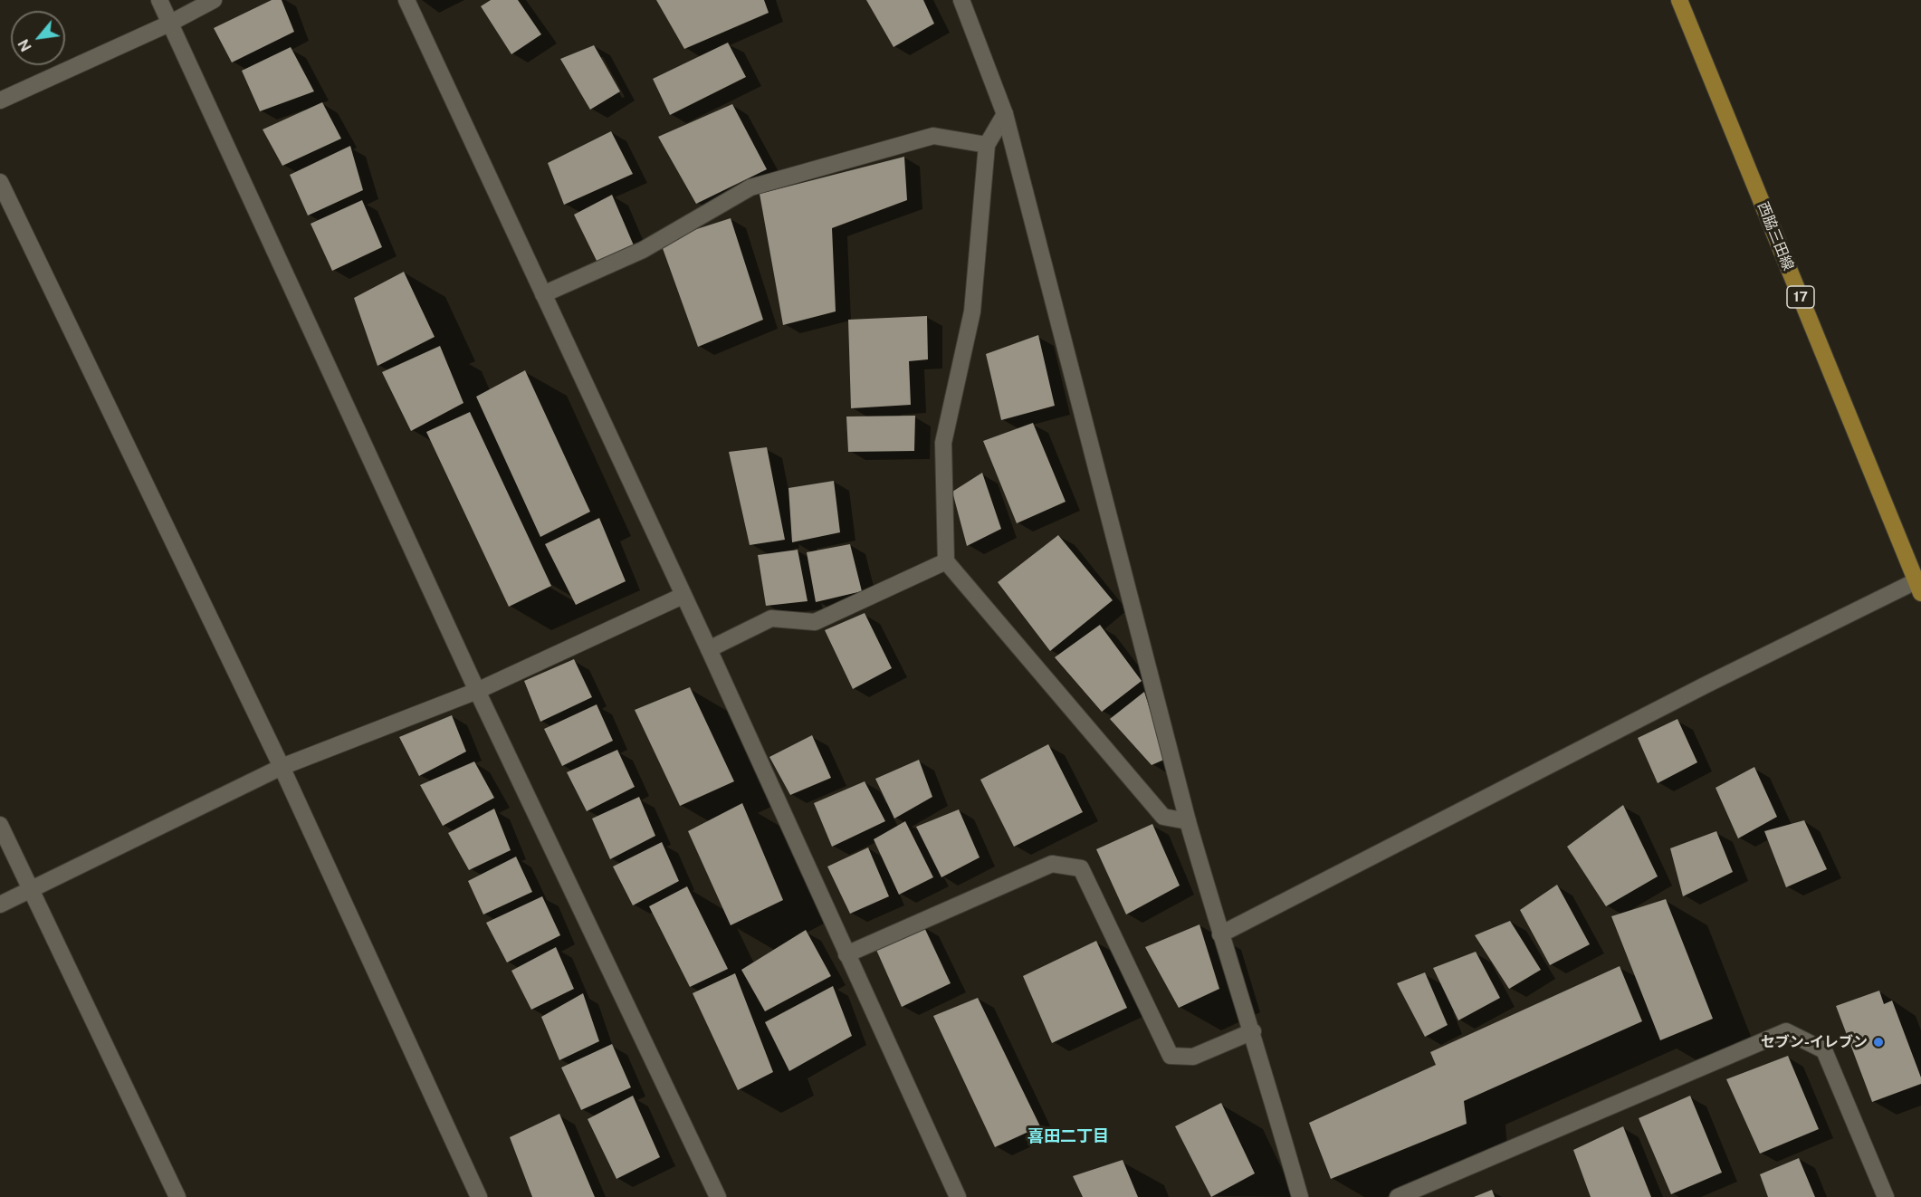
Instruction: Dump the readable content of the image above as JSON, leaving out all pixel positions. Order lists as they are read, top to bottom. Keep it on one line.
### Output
{"streets":{"main road":["西脇三田線","17"]},"districts":["喜田二丁目"],"places":["セブン-イレブン"],"north":"bottom left"}
